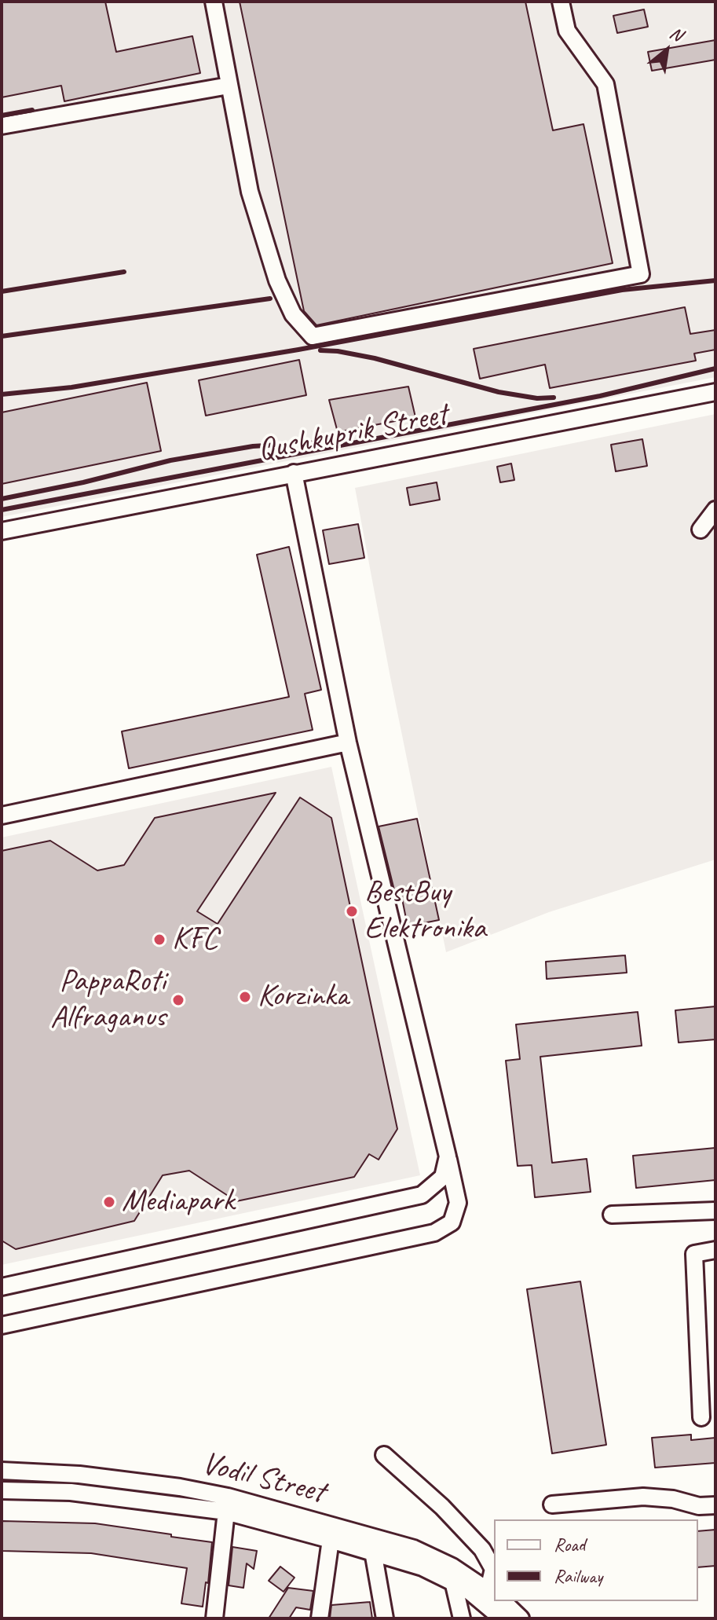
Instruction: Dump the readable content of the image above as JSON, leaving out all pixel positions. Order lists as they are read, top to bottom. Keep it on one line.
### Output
{"streets":{"street":["Qushkuprik Street","Vodil Street"]},"places":["BestBuy Elektronika","KFC","Korzinka","PappaRoti Alfraganus","Mediapark"],"legend":["Road","Railway"],"north":"top right"}
